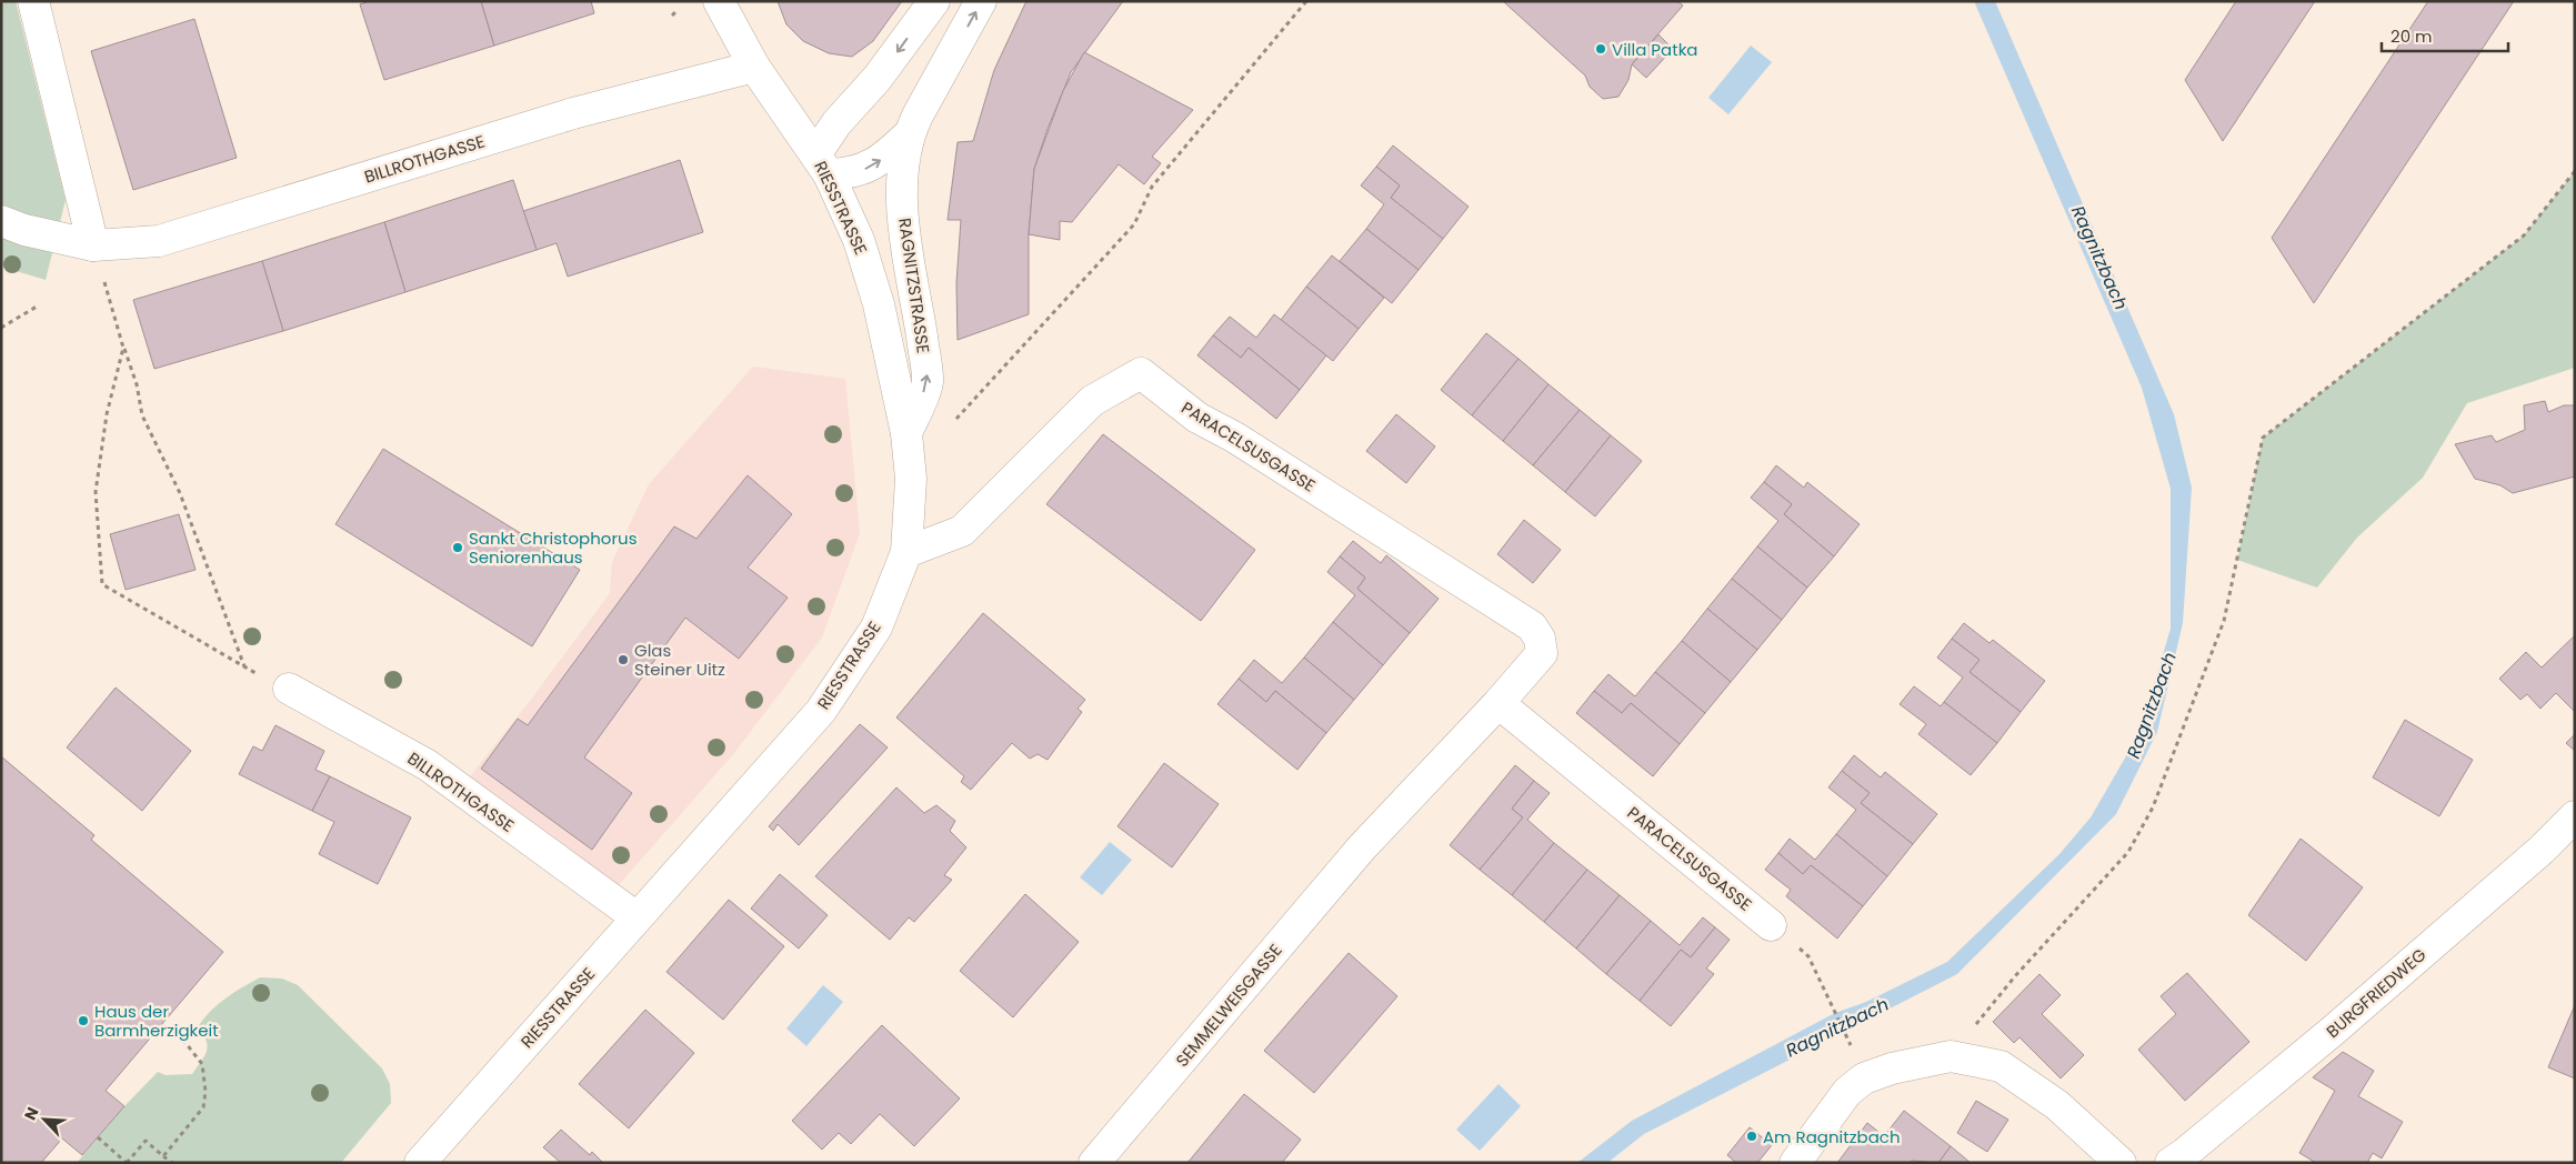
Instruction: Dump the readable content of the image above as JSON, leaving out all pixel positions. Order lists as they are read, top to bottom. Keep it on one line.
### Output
{"streets":{"street":["BILLROTHGASSE","RIESSTRASSE","RAGNITZSTRASSE","PARACELSUSGASSE","BURGFRIEDWEG","SEMMELWEISGASSE"]},"crossings":[["BILLROTHGASSE","RIESSTRASSE"],["RIESSTRASSE","RAGNITZSTRASSE"],["RIESSTRASSE","PARACELSUSGASSE"],["PARACELSUSGASSE","SEMMELWEISGASSE"]],"water":["Ragnitzbach"],"places":["Villa Patka","Sankt Christophorus Seniorenhaus","Glas Steiner Uitz","Haus der Barmherzigkeit","Am Ragnitzbach"],"scale_bar":"20 m","north":"top left"}
